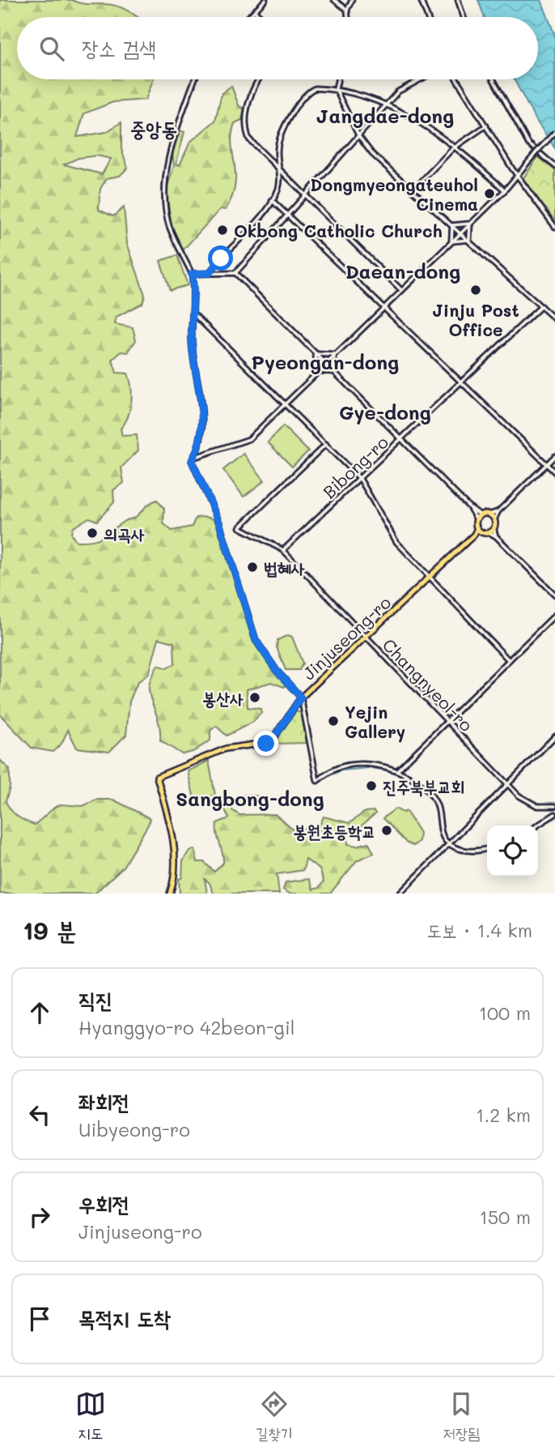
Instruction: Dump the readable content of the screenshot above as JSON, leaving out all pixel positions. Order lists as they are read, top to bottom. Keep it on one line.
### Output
{"streets":{"main road":["Jinjuseong-ro"],"street":["Bibong-ro","Changnyeol-ro"]},"crossings":[["Bibong-ro","Changnyeol-ro"],["Jinjuseong-ro","Changnyeol-ro"]],"districts":["Jangdae-dong","중앙동","Daean-dong","Pyeongan-dong","Gye-dong","Sangbong-dong"],"places":["Dongmyeongateuhol Cinema","Okbong Catholic Church","Jinju Post Office","의곡사","법혜사","봉산사","Yejin Gallery","진주북부교회","봉원초등학교"],"page":{"search":"장소 검색","heading":["19 분","도보 · 1.4 km"],"list":[["직진","Hyanggyo-ro 42beon-gil","100 m"],["좌회전","Uibyeong-ro","1.2 km"],["우회전","Jinjuseong-ro","150 m"],"목적지 도착"],"nav":["지도","길찾기","저장됨"]}}
